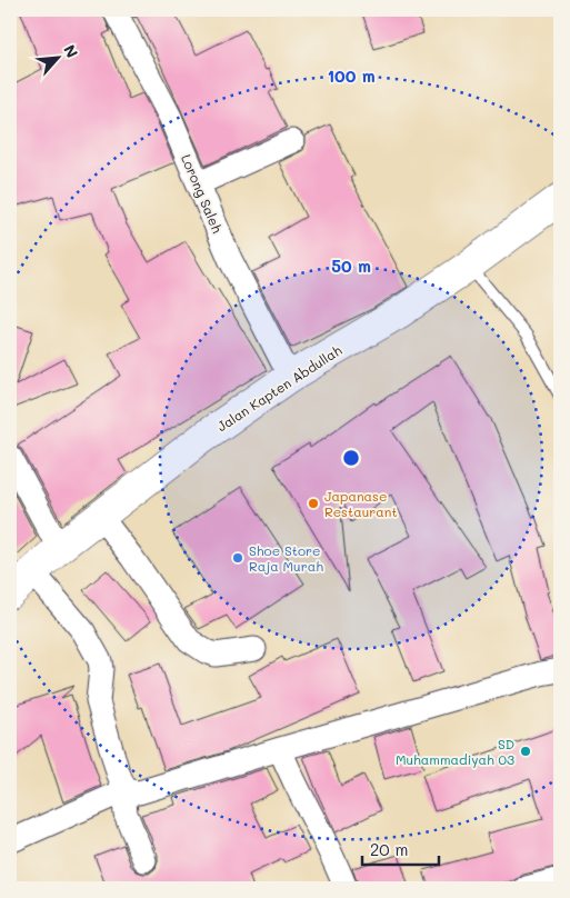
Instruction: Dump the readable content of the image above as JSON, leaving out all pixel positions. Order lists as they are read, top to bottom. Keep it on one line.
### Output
{"streets":{"main road":["Jalan Kapten Abdullah"],"street":["Lorong Saleh"]},"crossings":[["Lorong Saleh","Jalan Kapten Abdullah"]],"places":["Japanase Restaurant","Shoe Store Raja Murah","SD Muhammadiyah 03"],"scale_bar":"20 m","north":"top right","rings":["100 m","50 m"]}
